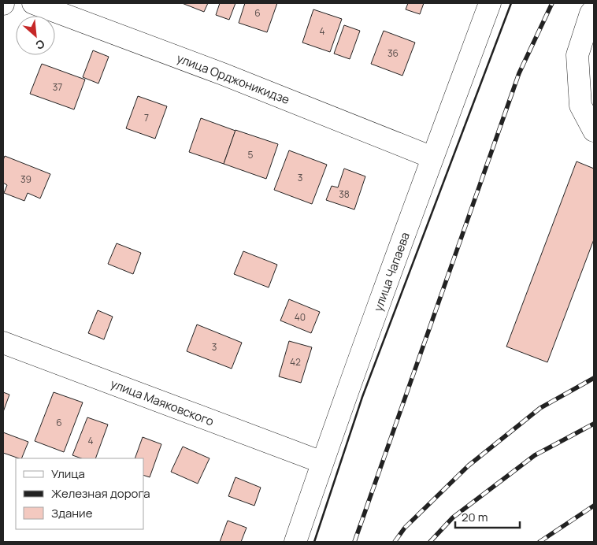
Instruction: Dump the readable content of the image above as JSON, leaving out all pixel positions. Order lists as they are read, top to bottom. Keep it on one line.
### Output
{"streets":{"street":["улица Орджоникидзе","улица Чапаева","улица Маяковского"]},"crossings":[["улица Орджоникидзе","улица Чапаева"],["улица Чапаева","улица Маяковского"]],"house_numbers":["6","4","36","37","7","5","3","39","38","40","3","42","6","4"],"legend":["Улица","Железная дорога","Здание"],"scale_bar":"20 m","north":"bottom right"}
